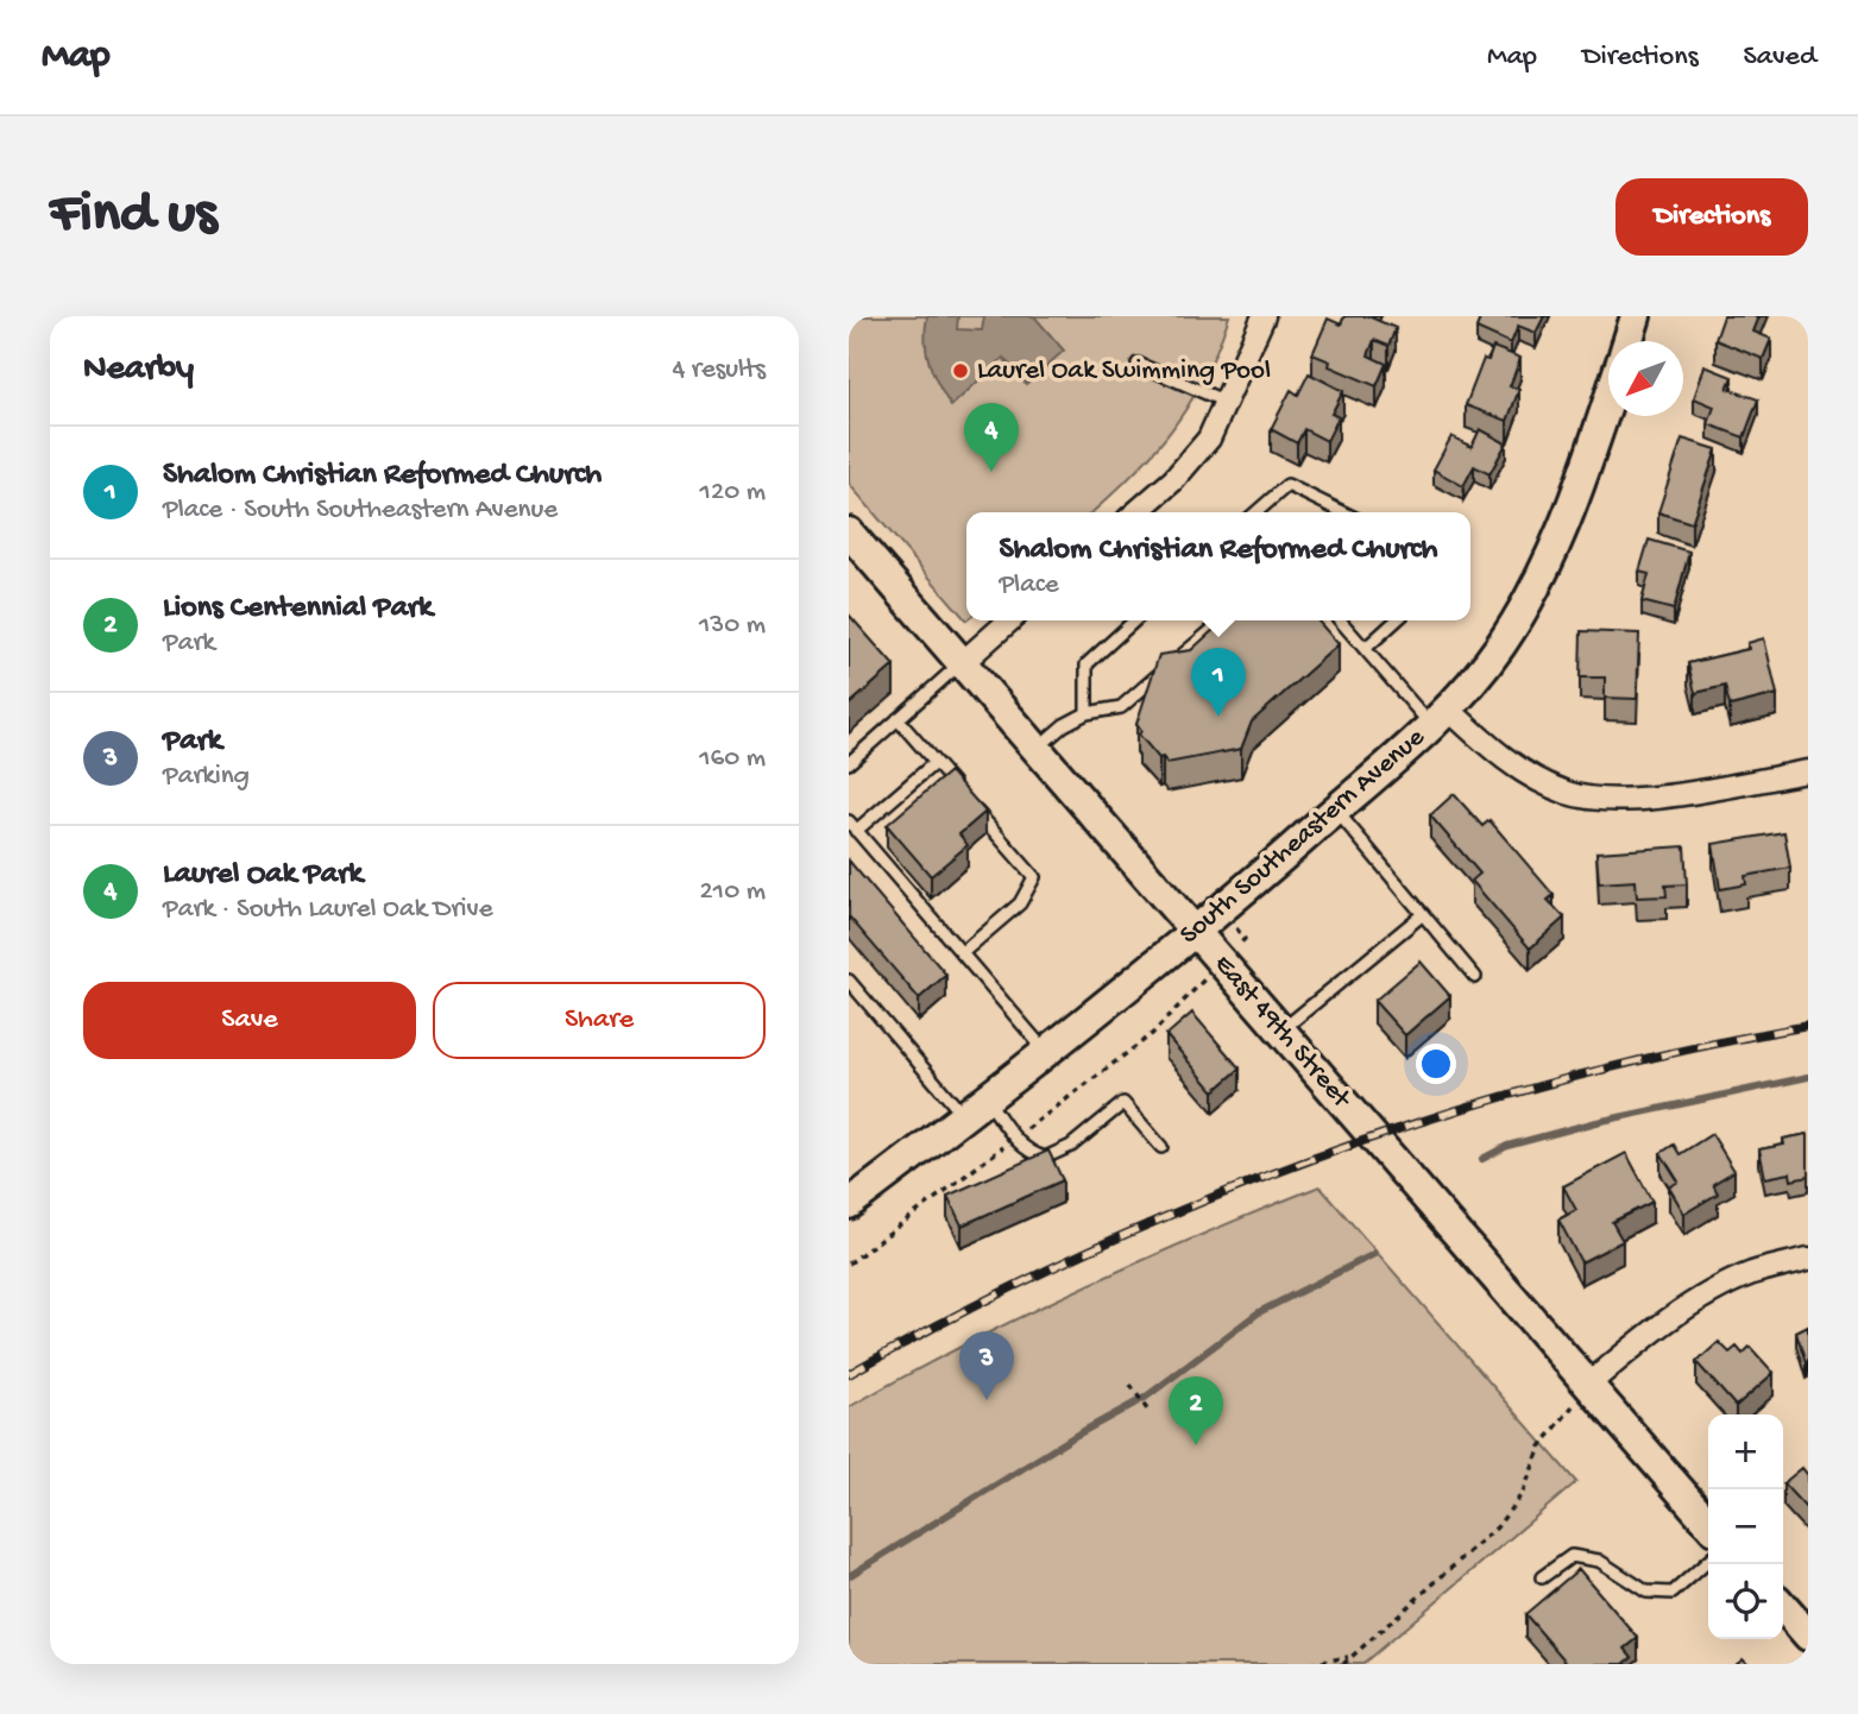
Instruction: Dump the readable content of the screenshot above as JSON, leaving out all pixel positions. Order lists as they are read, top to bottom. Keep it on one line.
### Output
{"streets":{"street":["South Southeastern Avenue","East 49th Street"]},"crossings":[["South Southeastern Avenue","East 49th Street"]],"places":["Laurel Oak Swimming Pool"],"north":"bottom left","page":{"header":"Map","nav":["Map","Directions","Saved"],"buttons":["Directions",["Save","Share"]],"title":"Find us","heading":["Nearby","4 results"],"pins":["4","1","3","2"],"list":[{"mark":"1","name":"Shalom Christian Reformed Church","note":"Place · South Southeastern Avenue","value":"120 m"},{"mark":"2","name":"Lions Centennial Park","note":"Park","value":"130 m"},{"mark":"3","name":"Park","note":"Parking","value":"160 m"},{"mark":"4","name":"Laurel Oak Park","note":"Park · South Laurel Oak Drive","value":"210 m"}],"popup":["Shalom Christian Reformed Church","Place"],"map_buttons":["+","−"]}}
